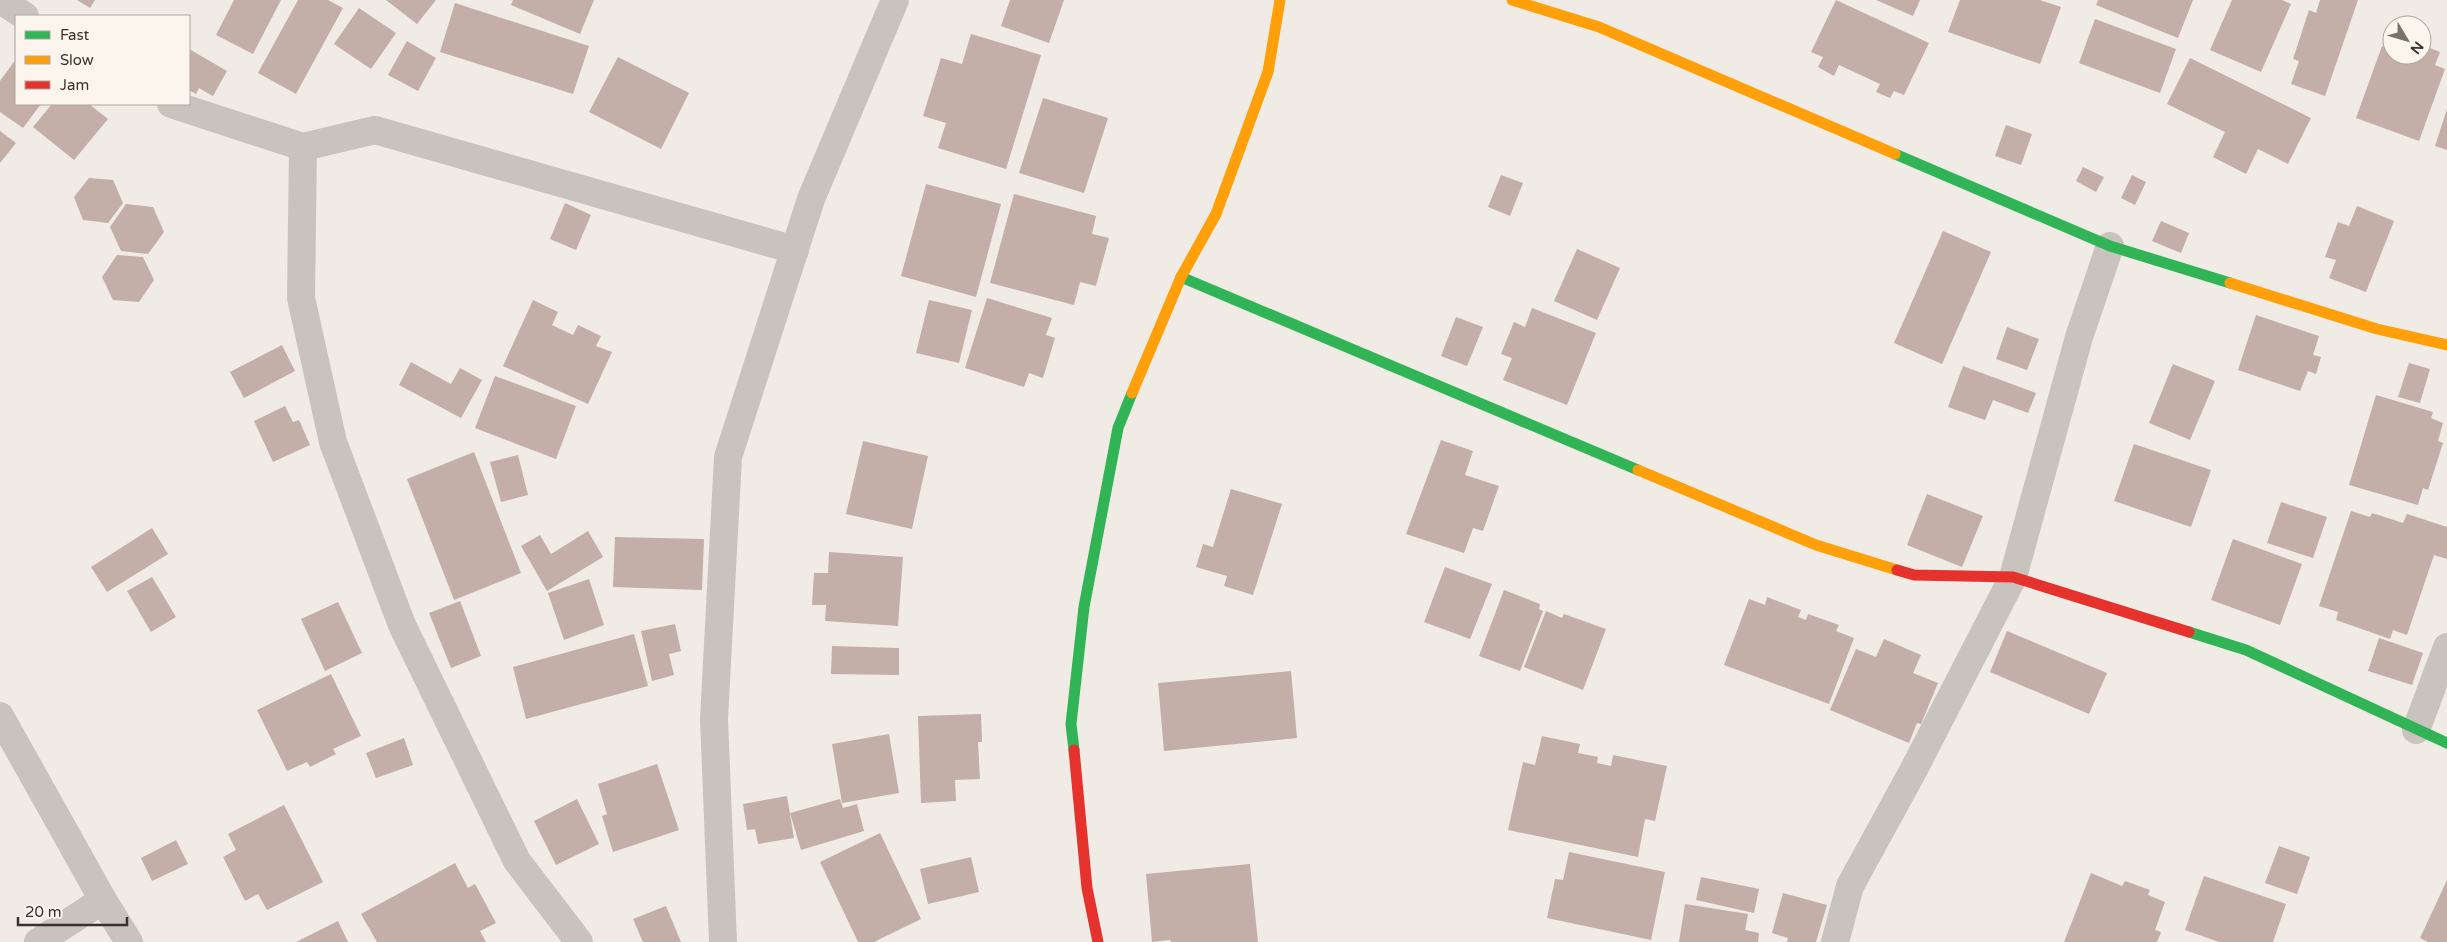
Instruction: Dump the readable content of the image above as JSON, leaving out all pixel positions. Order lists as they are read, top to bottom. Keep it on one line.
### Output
{"legend":["Fast","Slow","Jam"],"scale_bar":"20 m","north":"bottom right"}
